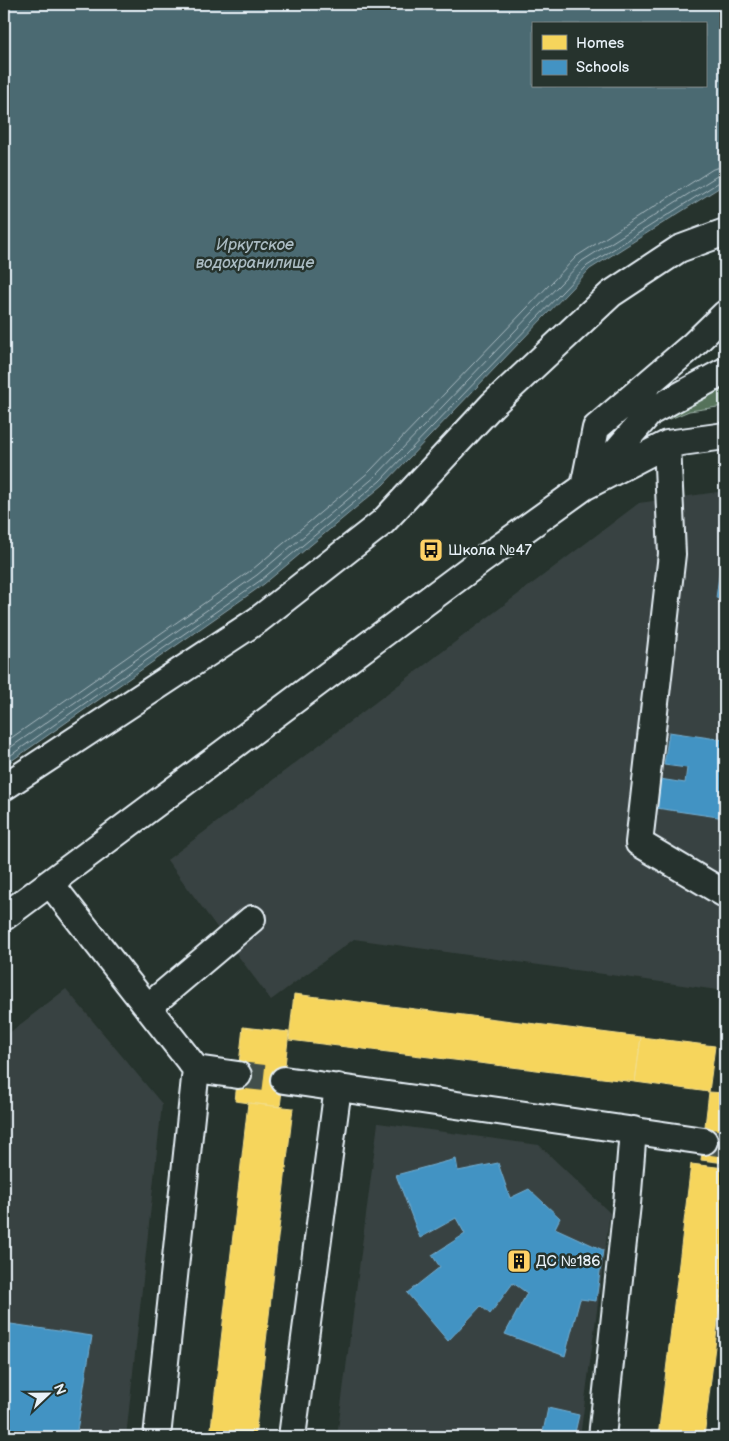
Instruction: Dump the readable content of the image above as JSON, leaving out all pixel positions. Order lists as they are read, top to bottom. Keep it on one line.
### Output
{"water":["Иркутское водохранилище"],"places":{"bus stop":["Школа №47"],"building":["ДС №186"]},"legend":["Homes","Schools"],"north":"right"}
